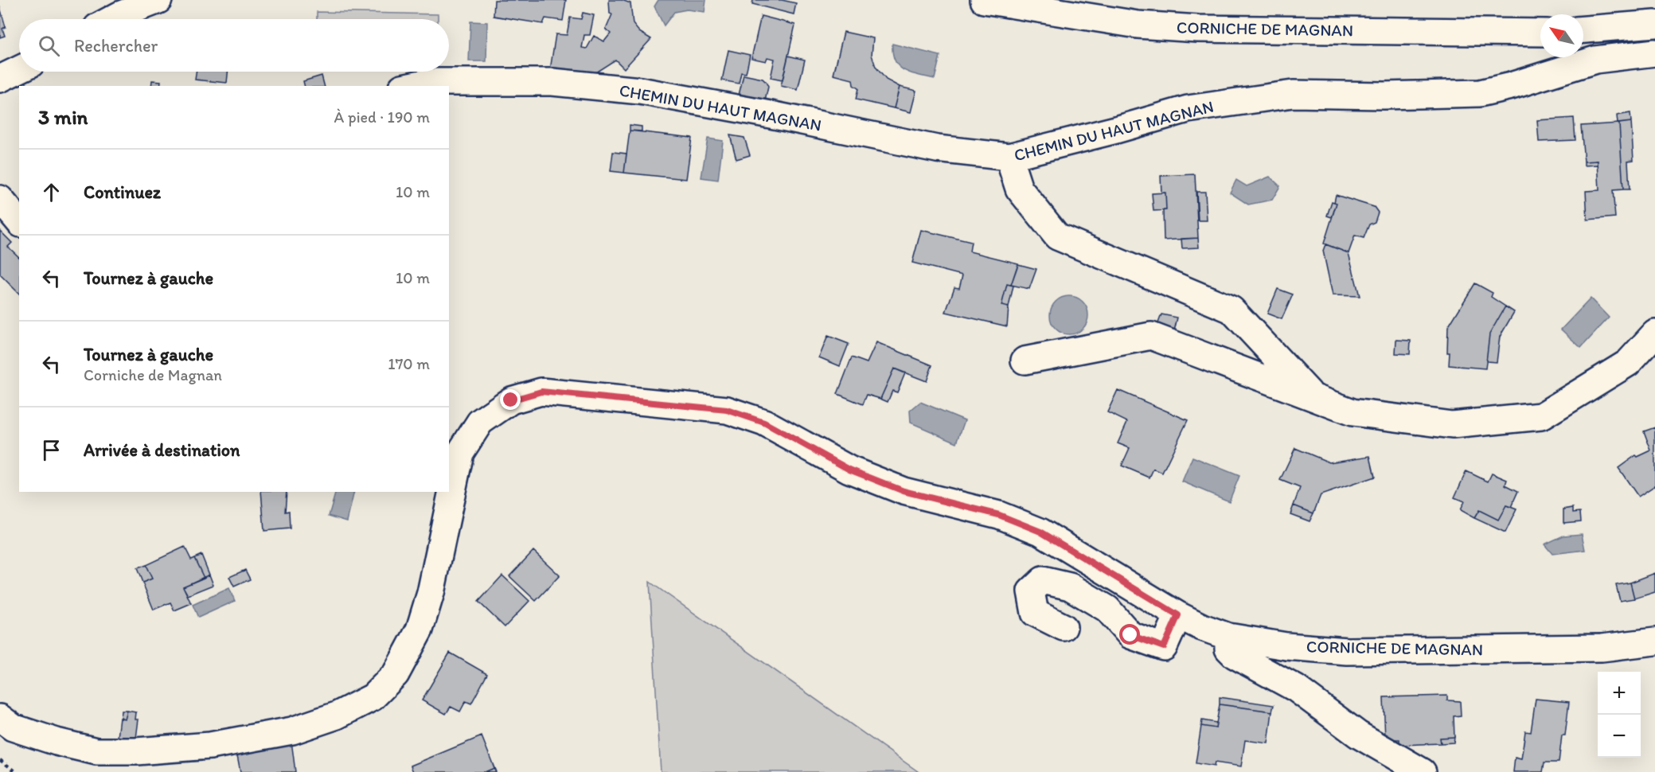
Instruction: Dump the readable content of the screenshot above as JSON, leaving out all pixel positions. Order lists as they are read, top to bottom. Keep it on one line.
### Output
{"streets":{"street":["CORNICHE DE MAGNAN","CHEMIN DU HAUT MAGNAN"]},"north":"top left","page":{"search":"Rechercher","heading":["3 min","À pied · 190 m"],"list":[["Continuez","10 m"],["Tournez à gauche","10 m"],["Tournez à gauche","Corniche de Magnan","170 m"],"Arrivée à destination"],"map_buttons":["+","−"]}}
